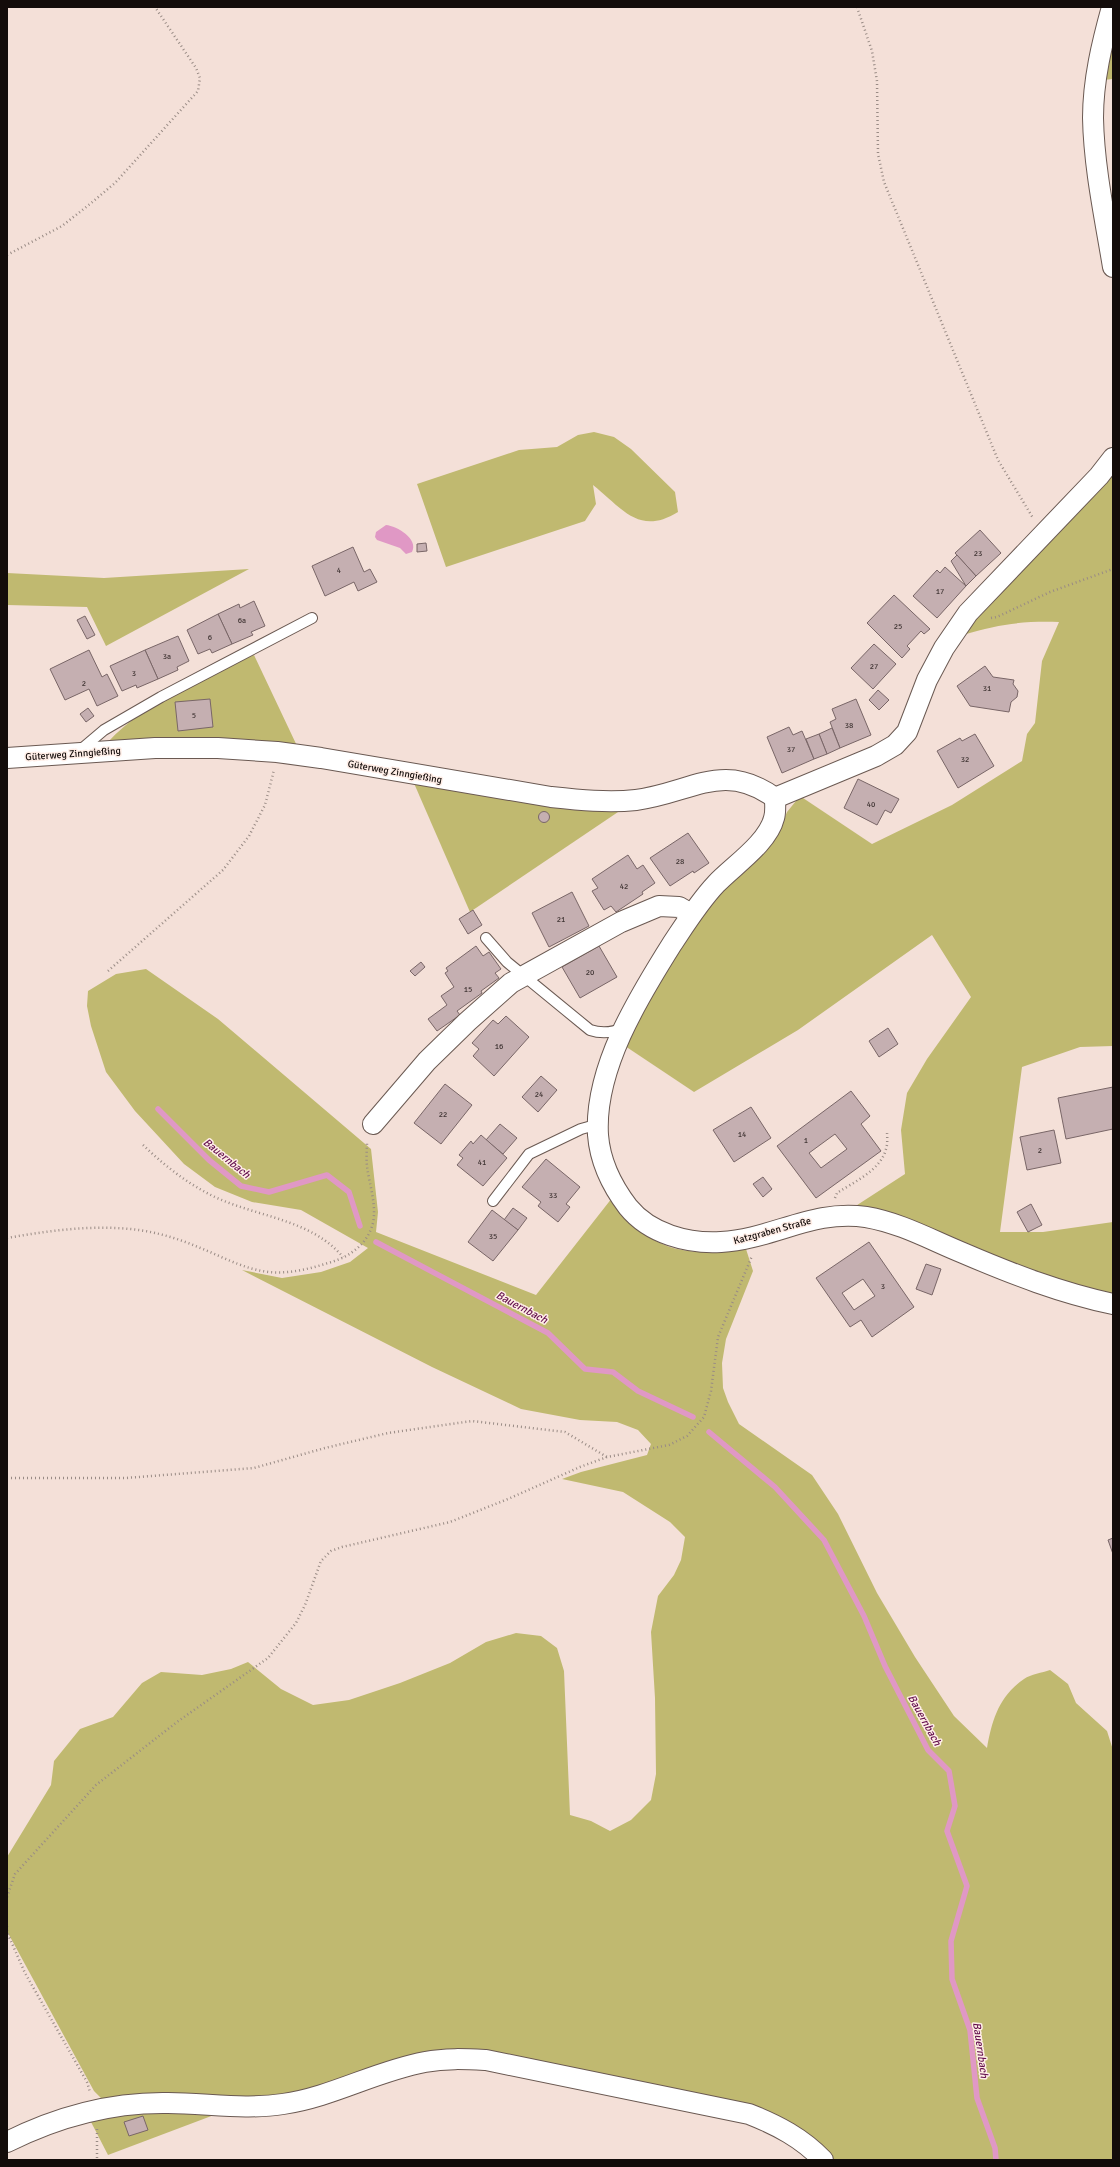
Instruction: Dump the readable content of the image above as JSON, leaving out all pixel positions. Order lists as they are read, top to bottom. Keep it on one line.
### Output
{"streets":{"street":["Güterweg Zinngießing","Katzgraben Straße"]},"crossings":[["Güterweg Zinngießing","Katzgraben Straße"]],"water":["Bauernbach"],"house_numbers":["23","4","17","6a","25","6","3a","27","3","2","31","5","38","37","32","40","28","42","21","20","15","16","24","22","14","1","2","41","33","35","3"]}
